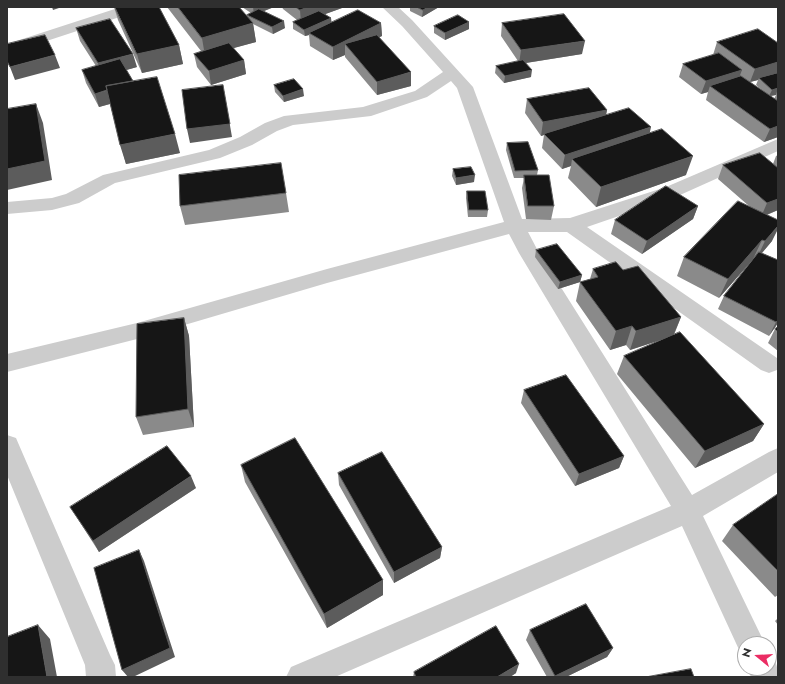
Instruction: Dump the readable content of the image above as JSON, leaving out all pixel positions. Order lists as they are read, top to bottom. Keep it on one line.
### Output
{"north":"left"}
